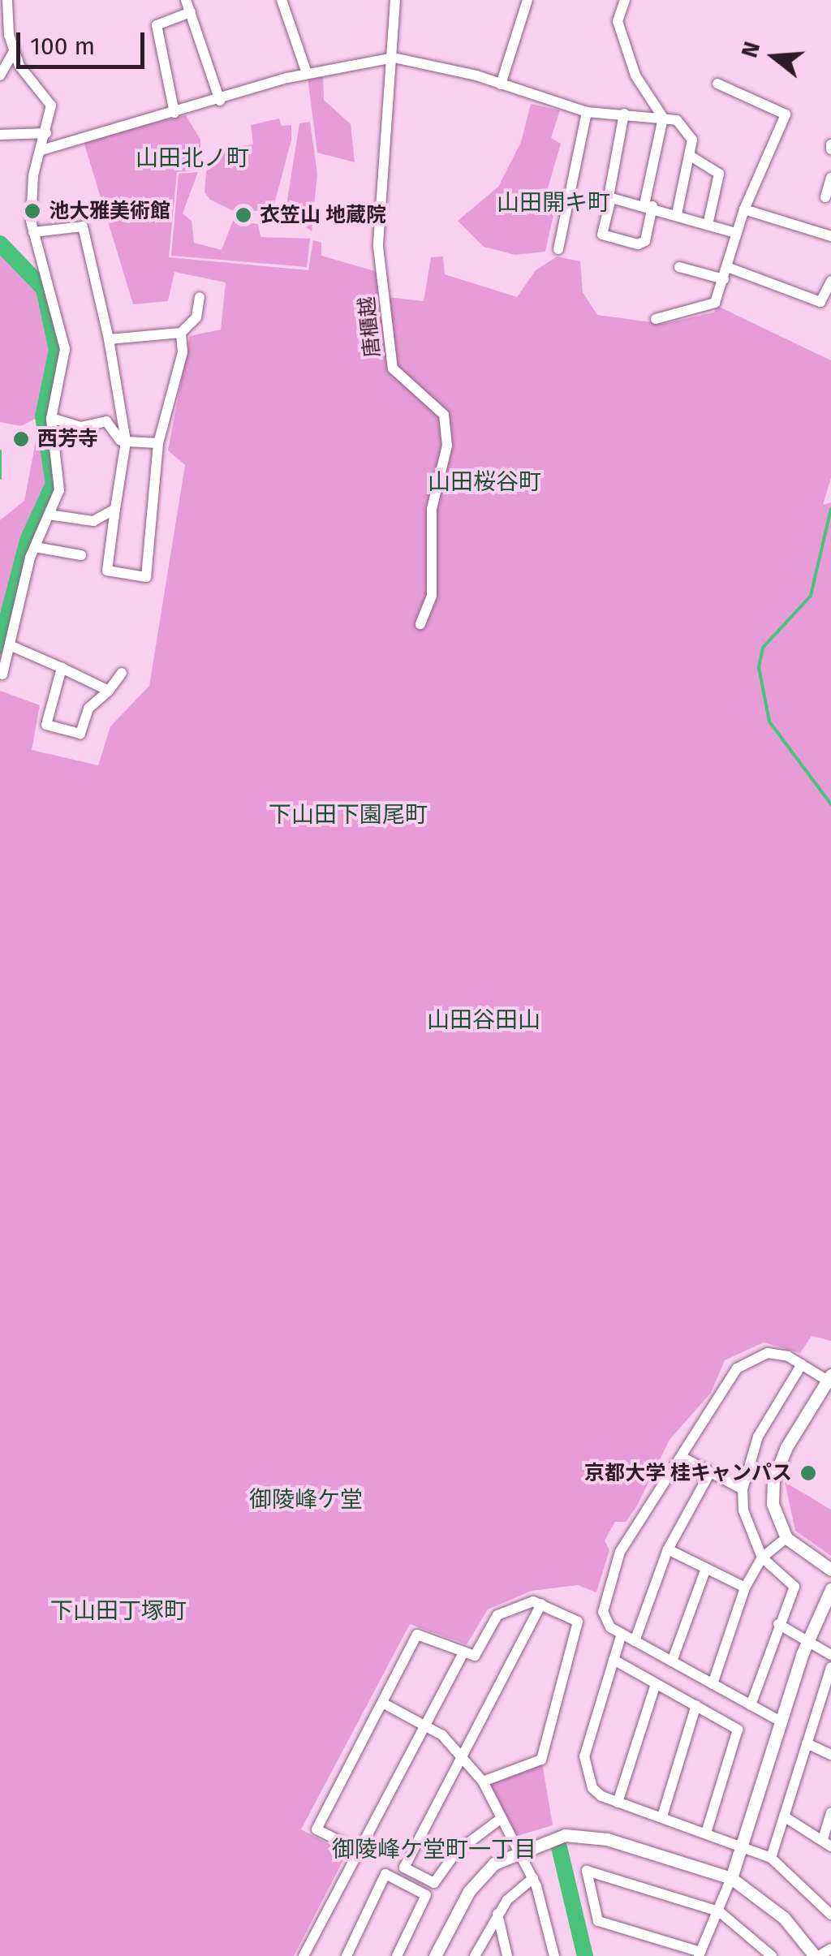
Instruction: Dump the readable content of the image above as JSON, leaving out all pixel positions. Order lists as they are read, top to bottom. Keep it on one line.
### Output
{"streets":{"street":["唐櫃越"]},"districts":["山田北ノ町","山田開キ町","山田桜谷町","下山田下園尾町","山田谷田山","御陵峰ケ堂","下山田丁塚町","御陵峰ケ堂町一丁目"],"places":["池大雅美術館","衣笠山 地蔵院","西芳寺","京都大学 桂キャンパス"],"scale_bar":"100 m","north":"left"}
